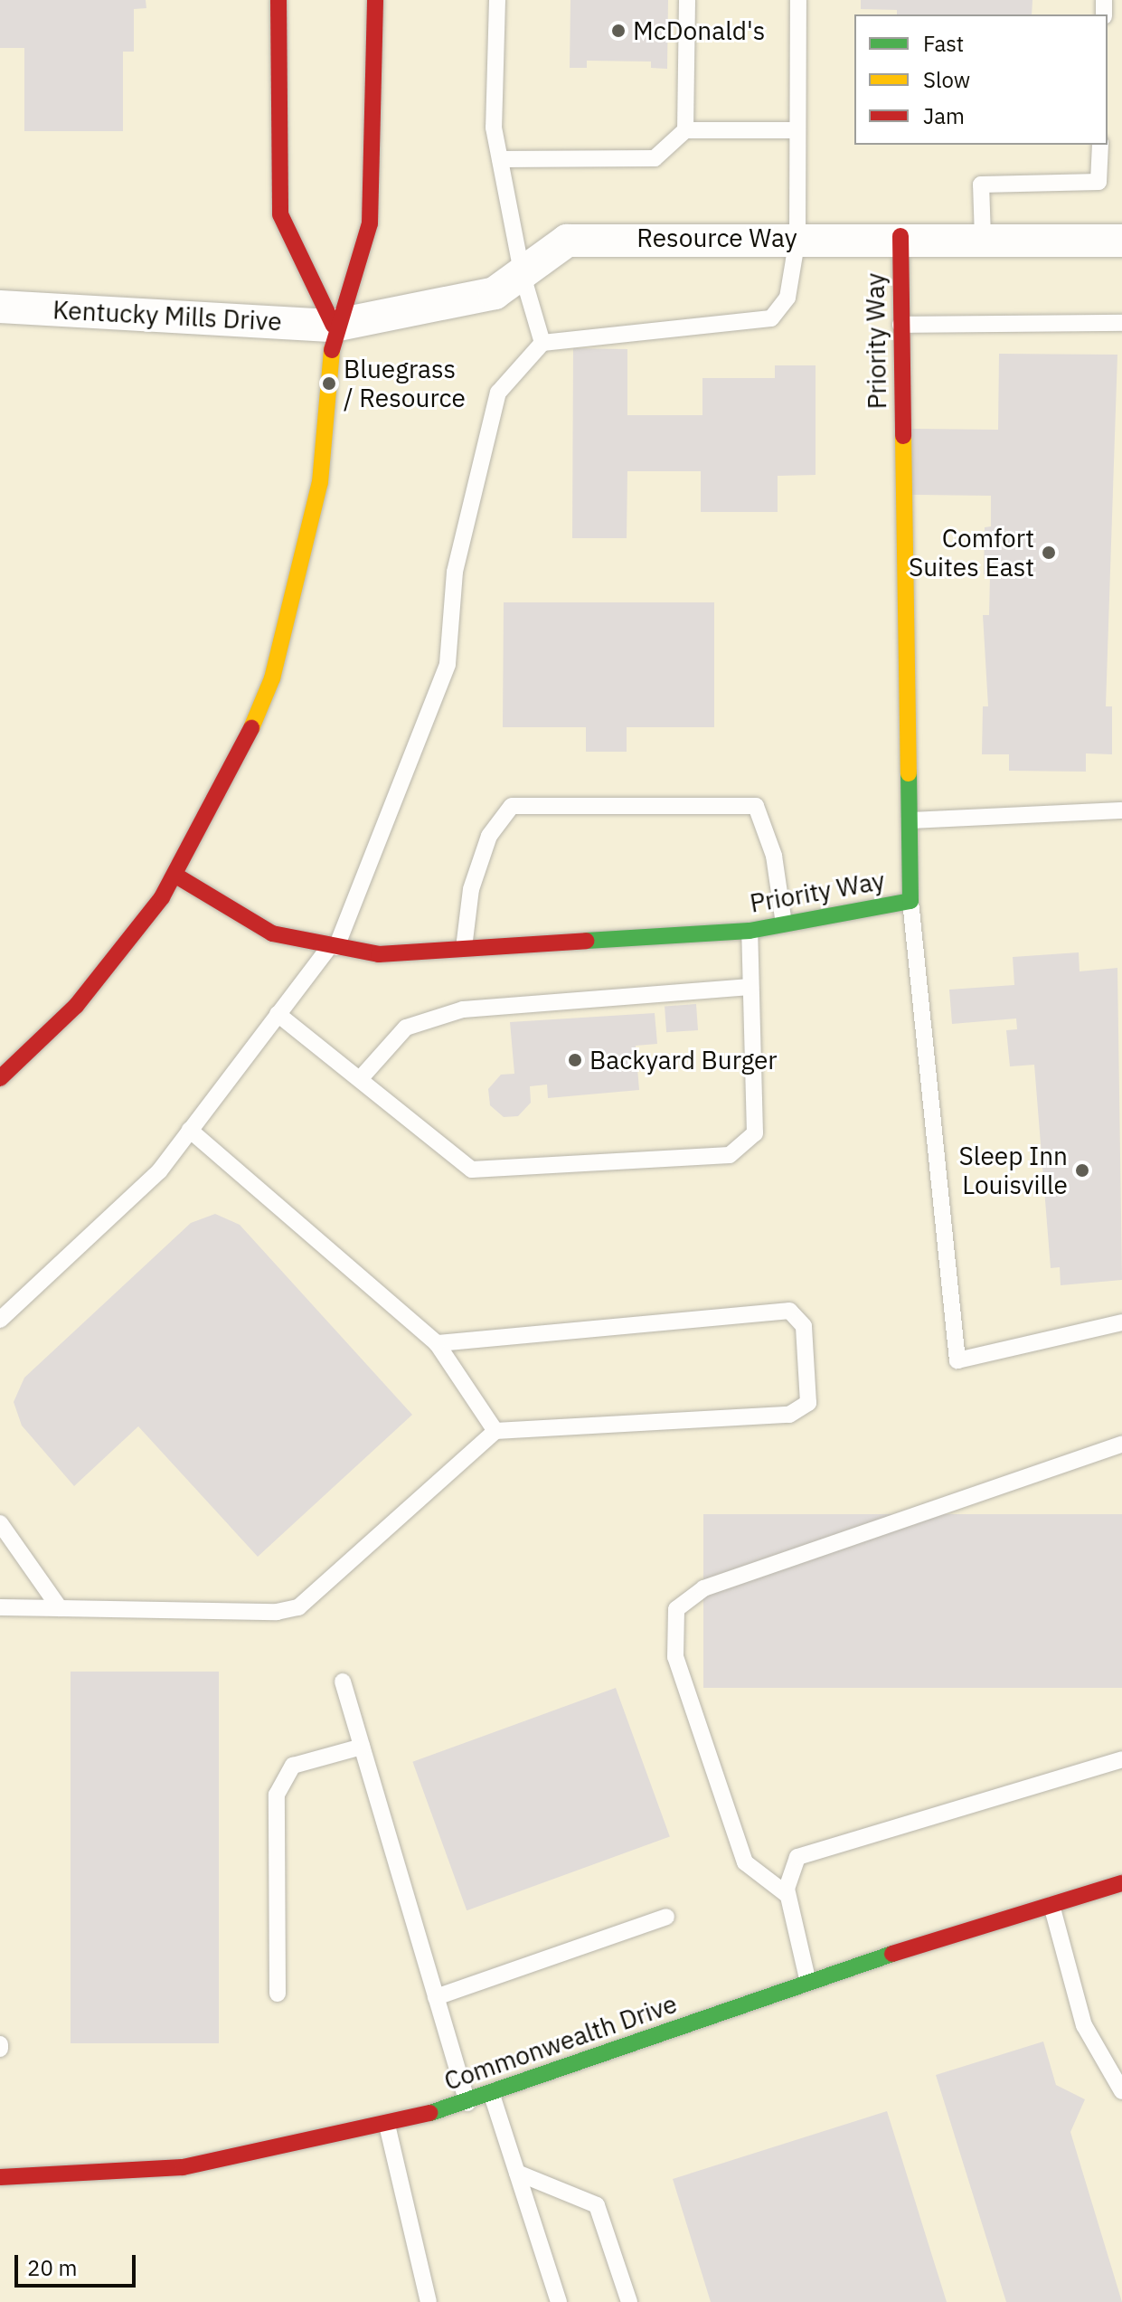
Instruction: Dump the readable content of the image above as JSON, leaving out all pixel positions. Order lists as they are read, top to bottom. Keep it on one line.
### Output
{"streets":{"street":["Resource Way","Kentucky Mills Drive","Priority Way","Commonwealth Drive"]},"crossings":[["Resource Way","Kentucky Mills Drive"],["Resource Way","Priority Way"]],"places":["McDonald's","Bluegrass / Resource","Comfort Suites East","Backyard Burger","Sleep Inn Louisville"],"legend":["Fast","Slow","Jam"],"scale_bar":"20 m"}
